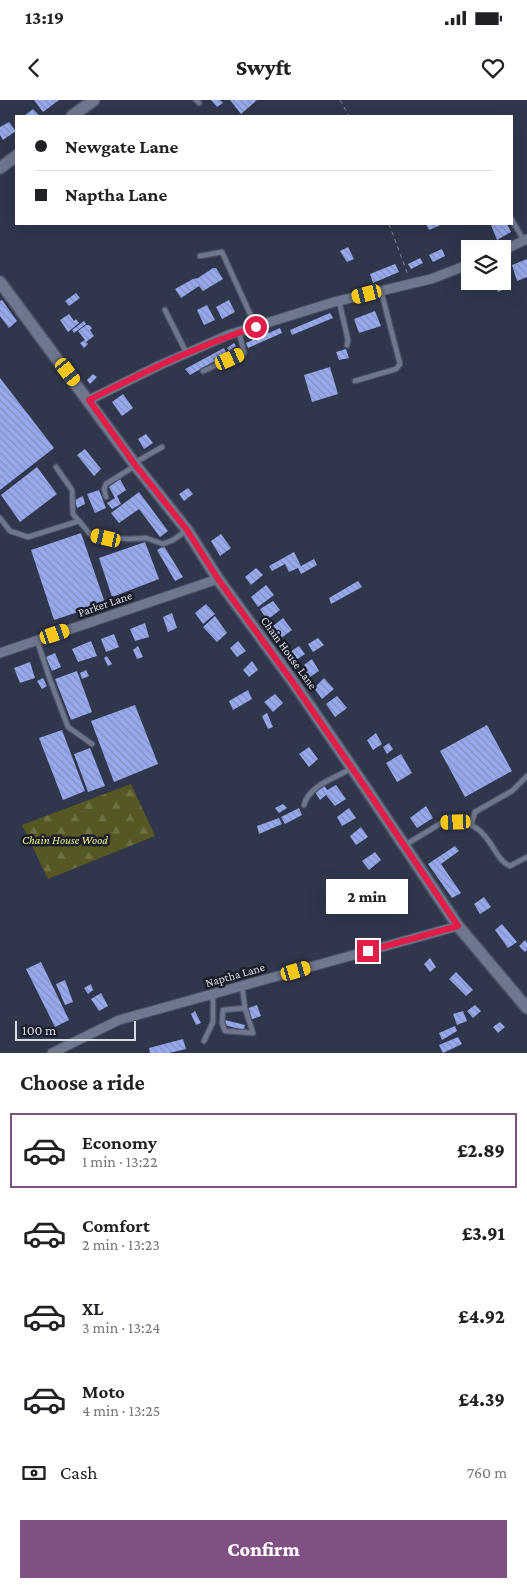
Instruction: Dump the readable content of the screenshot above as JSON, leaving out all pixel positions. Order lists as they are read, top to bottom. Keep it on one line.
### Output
{"streets":{"street":["Parker Lane","Chain House Lane","Naptha Lane"]},"crossings":[["Parker Lane","Chain House Lane"],["Chain House Lane","Naptha Lane"]],"parks":["Chain House Wood"],"scale_bar":"100 m","page":{"status":"13:19","header":"Swyft","banner":["Newgate Lane","Naptha Lane"],"bubble":"2 min","scale":"100 m","heading":"Choose a ride","list":[{"name":"Economy","note":"1 min · 13:22","value":"£2.89"},{"name":"Comfort","note":"2 min · 13:23","value":"£3.91"},{"name":"XL","note":"3 min · 13:24","value":"£4.92"},{"name":"Moto","note":"4 min · 13:25","value":"£4.39"}],"pay":["Cash","760 m"],"buttons":"Confirm"}}
